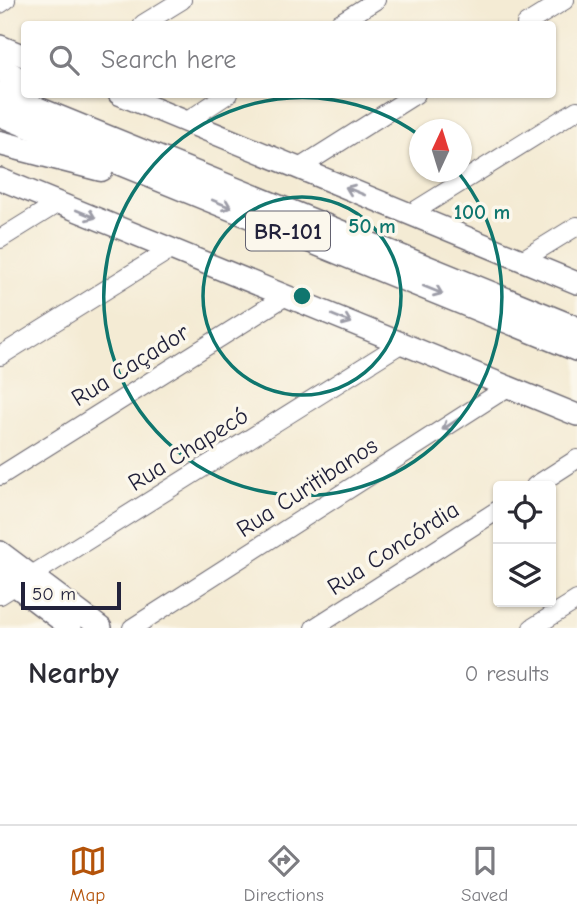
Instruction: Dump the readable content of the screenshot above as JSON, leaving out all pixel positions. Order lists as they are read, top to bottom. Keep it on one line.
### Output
{"streets":{"highway":["BR-101"],"street":["Rua Caçador","Rua Chapecó","Rua Curitibanos","Rua Concórdia"]},"one_way":["Rua Curitibanos"],"scale_bar":"50 m","north":"top","page":{"search":"Search here","scale":"50 m","heading":["Nearby","0 results"],"nav":["Map","Directions","Saved"]},"rings":["100 m","50 m"]}
